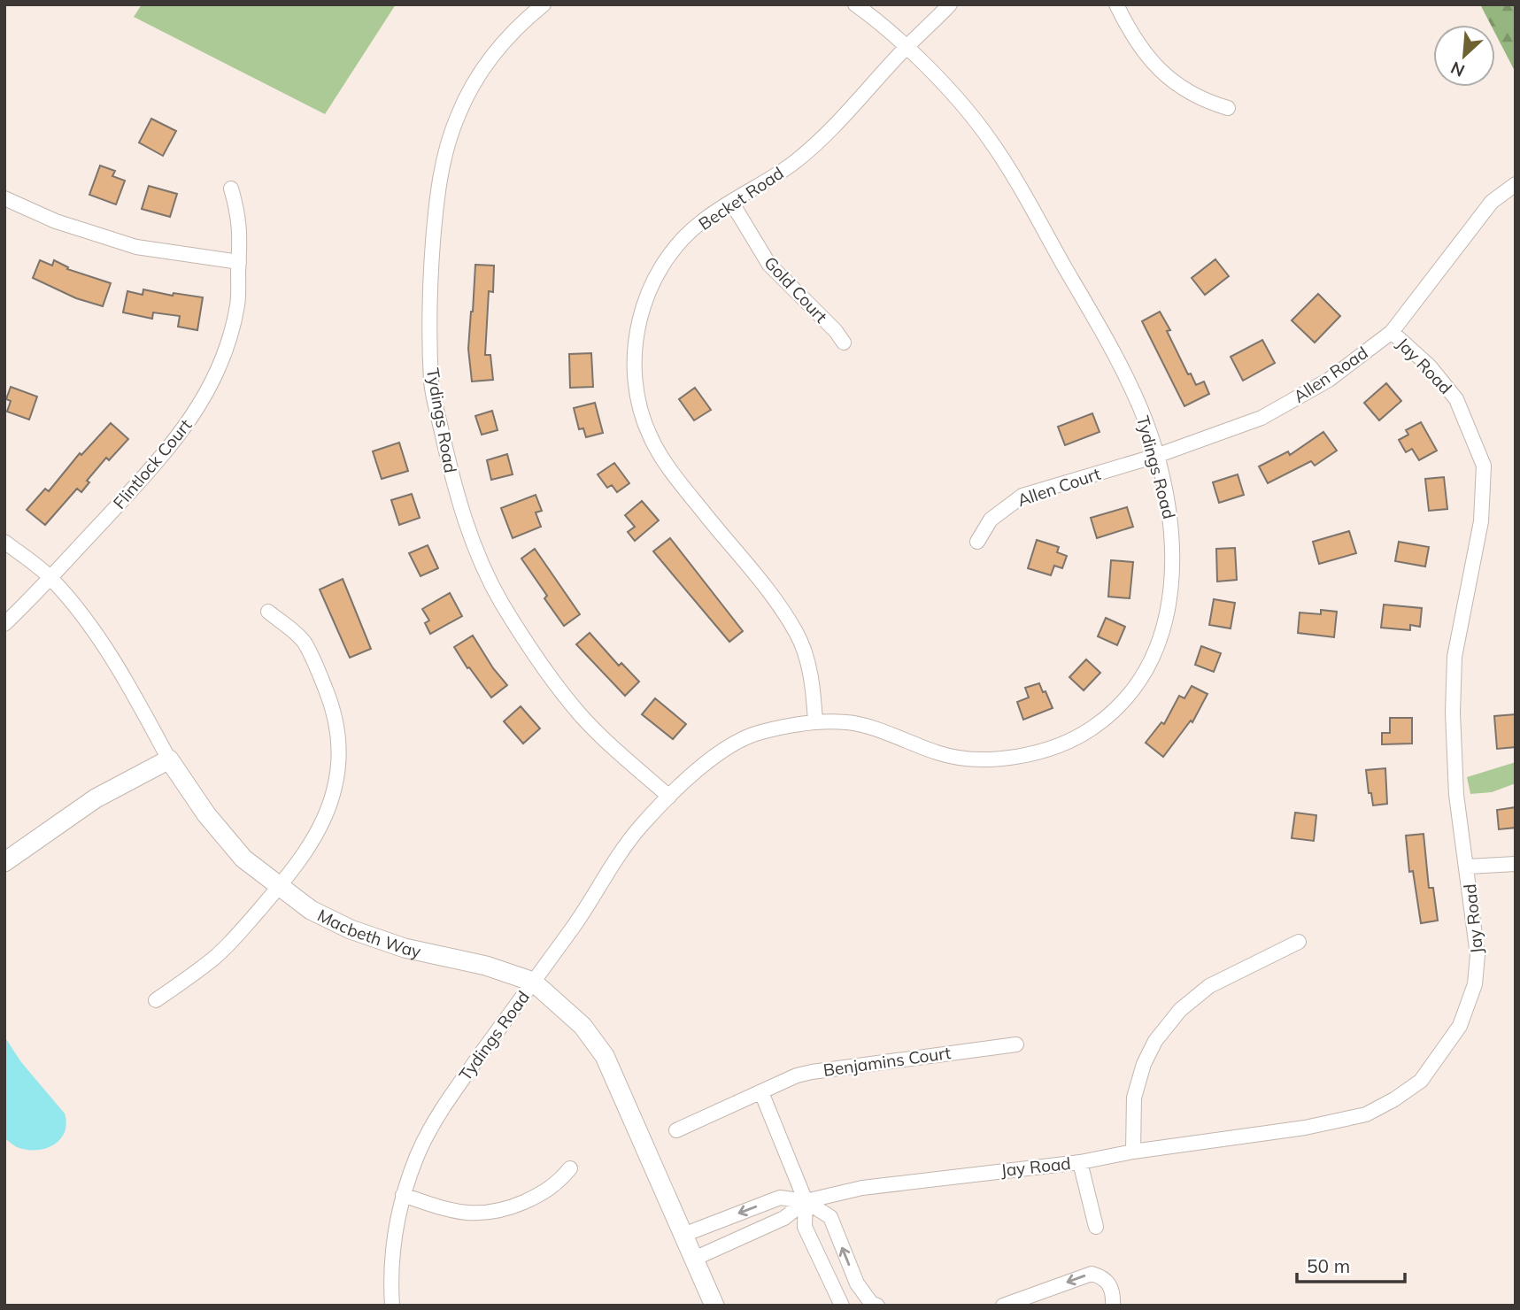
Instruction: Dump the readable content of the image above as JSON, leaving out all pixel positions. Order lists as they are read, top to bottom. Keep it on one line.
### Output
{"streets":{"street":["Becket Road","Gold Court","Jay Road","Allen Road","Tydings Road","Flintlock Court","Allen Court","Macbeth Way","Benjamins Court"]},"crossings":[["Becket Road","Gold Court"],["Becket Road","Tydings Road"],["Jay Road","Allen Road"],["Jay Road","Macbeth Way"],["Allen Road","Tydings Road"],["Allen Road","Allen Court"],["Tydings Road","Allen Court"],["Tydings Road","Macbeth Way"],["Flintlock Court","Macbeth Way"]],"scale_bar":"50 m","north":"bottom left"}
